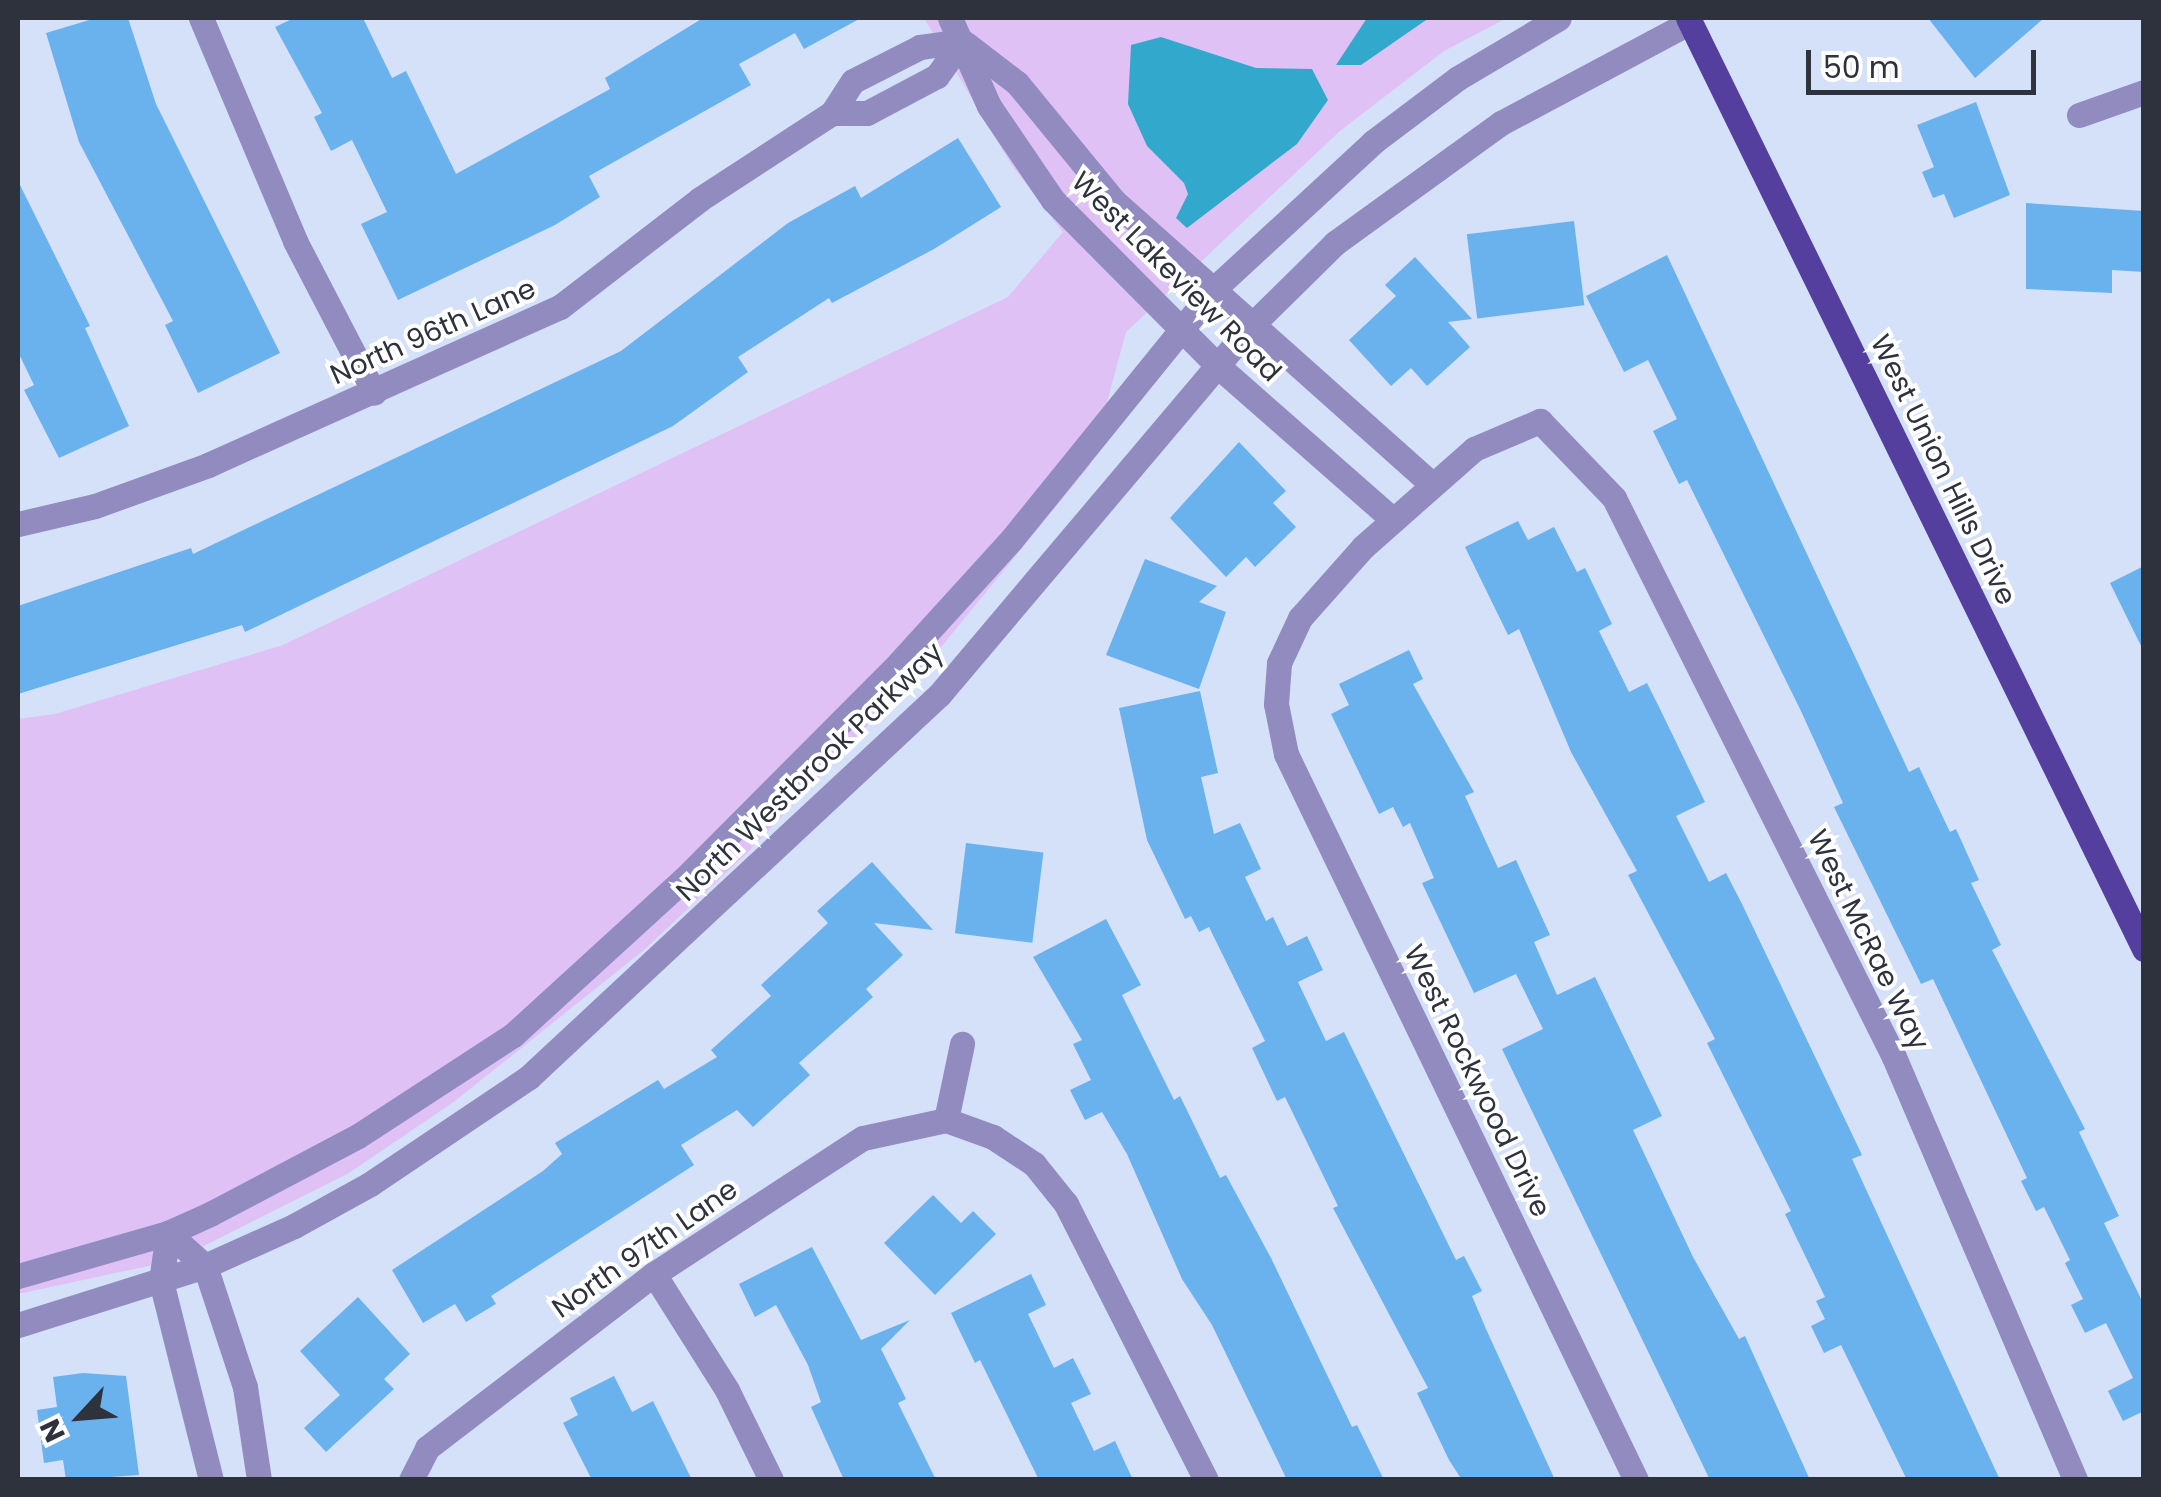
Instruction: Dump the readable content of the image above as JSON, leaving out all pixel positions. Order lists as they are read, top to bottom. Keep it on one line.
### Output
{"streets":{"main road":["West Union Hills Drive"],"street":["West Lakeview Road","North 96th Lane","North Westbrook Parkway","West McRae Way","West Rockwood Drive","North 97th Lane"]},"crossings":[["West Lakeview Road","North 96th Lane"],["West Lakeview Road","North Westbrook Parkway"],["West Lakeview Road","West McRae Way"],["West Lakeview Road","West Rockwood Drive"],["West Union Hills Drive","North Westbrook Parkway"]],"scale_bar":"50 m","north":"bottom left"}
